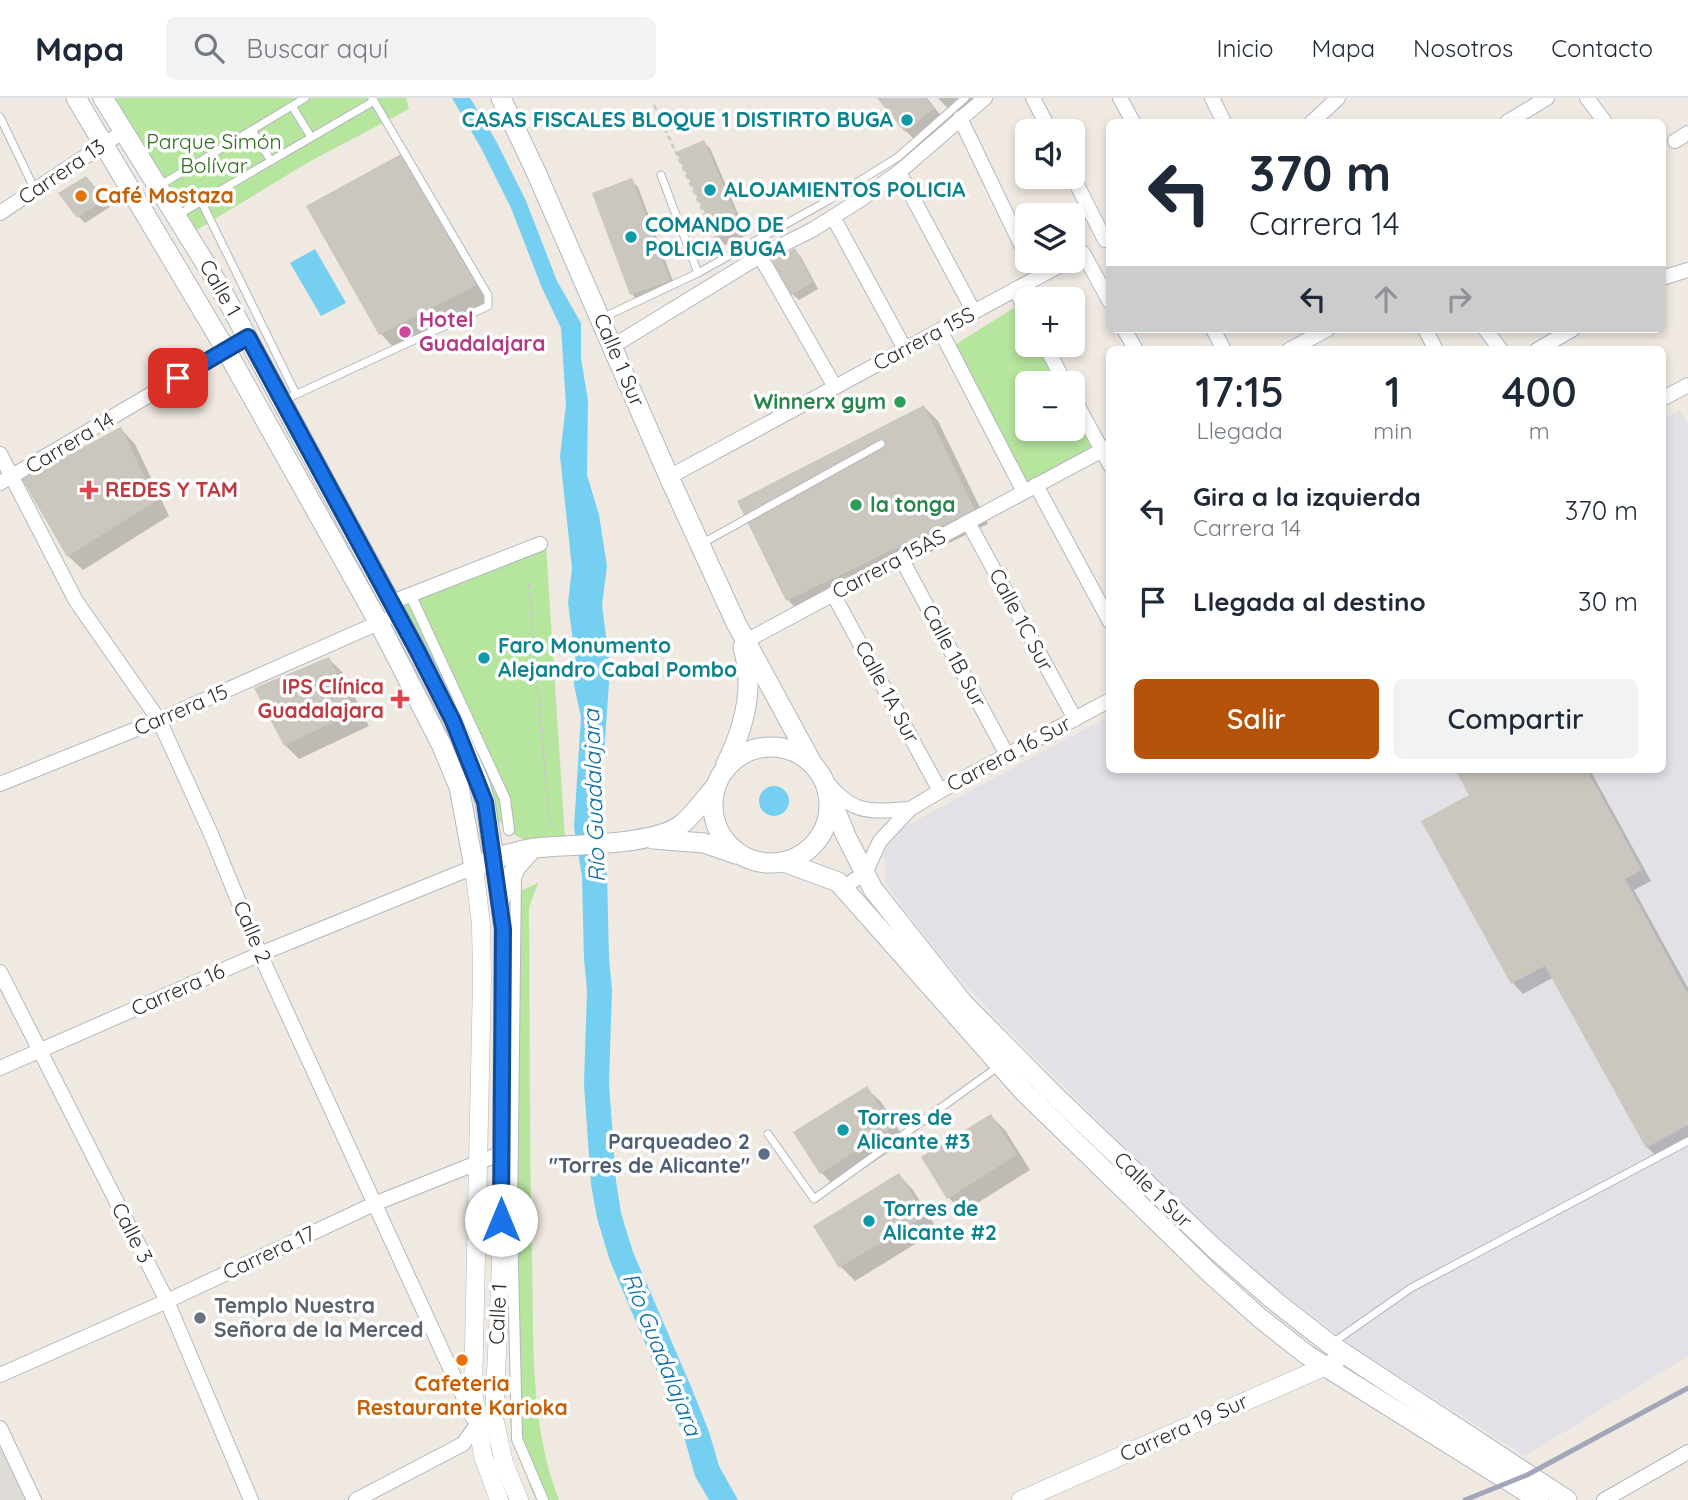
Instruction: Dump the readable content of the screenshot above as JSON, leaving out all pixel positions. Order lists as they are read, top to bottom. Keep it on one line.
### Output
{"streets":{"main road":["Calle 1","Calle 1 Sur"],"street":["Carrera 13","Carrera 15S","Carrera 14","Carrera 15AS","Calle 1C Sur","Calle 1B Sur","Calle 1A Sur","Carrera 15","Carrera 16 Sur","Calle 2","Carrera 16","Calle 3","Carrera 17","Carrera 19 Sur"]},"crossings":[["Carrera 13","Calle 1"],["Calle 1","Carrera 14"],["Calle 1","Carrera 15"],["Calle 1","Calle 2"],["Calle 1","Carrera 16"],["Calle 1","Carrera 17"],["Carrera 15S","Calle 1 Sur"],["Calle 1 Sur","Carrera 15AS"],["Calle 1 Sur","Carrera 16 Sur"],["Calle 1 Sur","Carrera 19 Sur"],["Carrera 14","Calle 2"],["Carrera 15AS","Calle 1C Sur"],["Carrera 15AS","Calle 1B Sur"],["Carrera 15AS","Calle 1A Sur"],["Calle 1C Sur","Carrera 16 Sur"],["Calle 1B Sur","Carrera 16 Sur"],["Calle 1A Sur","Carrera 16 Sur"],["Carrera 15","Calle 2"],["Calle 2","Carrera 16"],["Calle 2","Carrera 17"],["Carrera 16","Calle 3"],["Calle 3","Carrera 17"]],"water":["Río Guadalajara"],"parks":["Parque Simón Bolívar"],"places":{"other":["CASAS FISCALES BLOQUE 1 DISTIRTO BUGA","ALOJAMIENTOS POLICIA","Café Mostaza","COMANDO DE POLICIA BUGA","Hotel Guadalajara","Winnerx gym","la tonga","Faro Monumento Alejandro Cabal Pombo","Torres de Alicante #3","Parqueadeo 2 \"Torres de Alicante\"","Torres de Alicante #2","Templo Nuestra Señora de la Merced","Cafeteria Restaurante Karioka"],"health":["REDES Y TAM","IPS Clínica Guadalajara"]},"page":{"header":"Mapa","search":"Buscar aquí","nav":["Inicio","Mapa","Nosotros","Contacto"],"map_buttons":["+","−"],"turn":["370 m","Carrera 14"],"eta":["17:15","Llegada","1","min","400","m"],"list":[{"name":"Gira a la izquierda","note":"Carrera 14","value":"370 m"},{"name":"Llegada al destino","value":"30 m"}],"buttons":["Salir","Compartir"]}}
